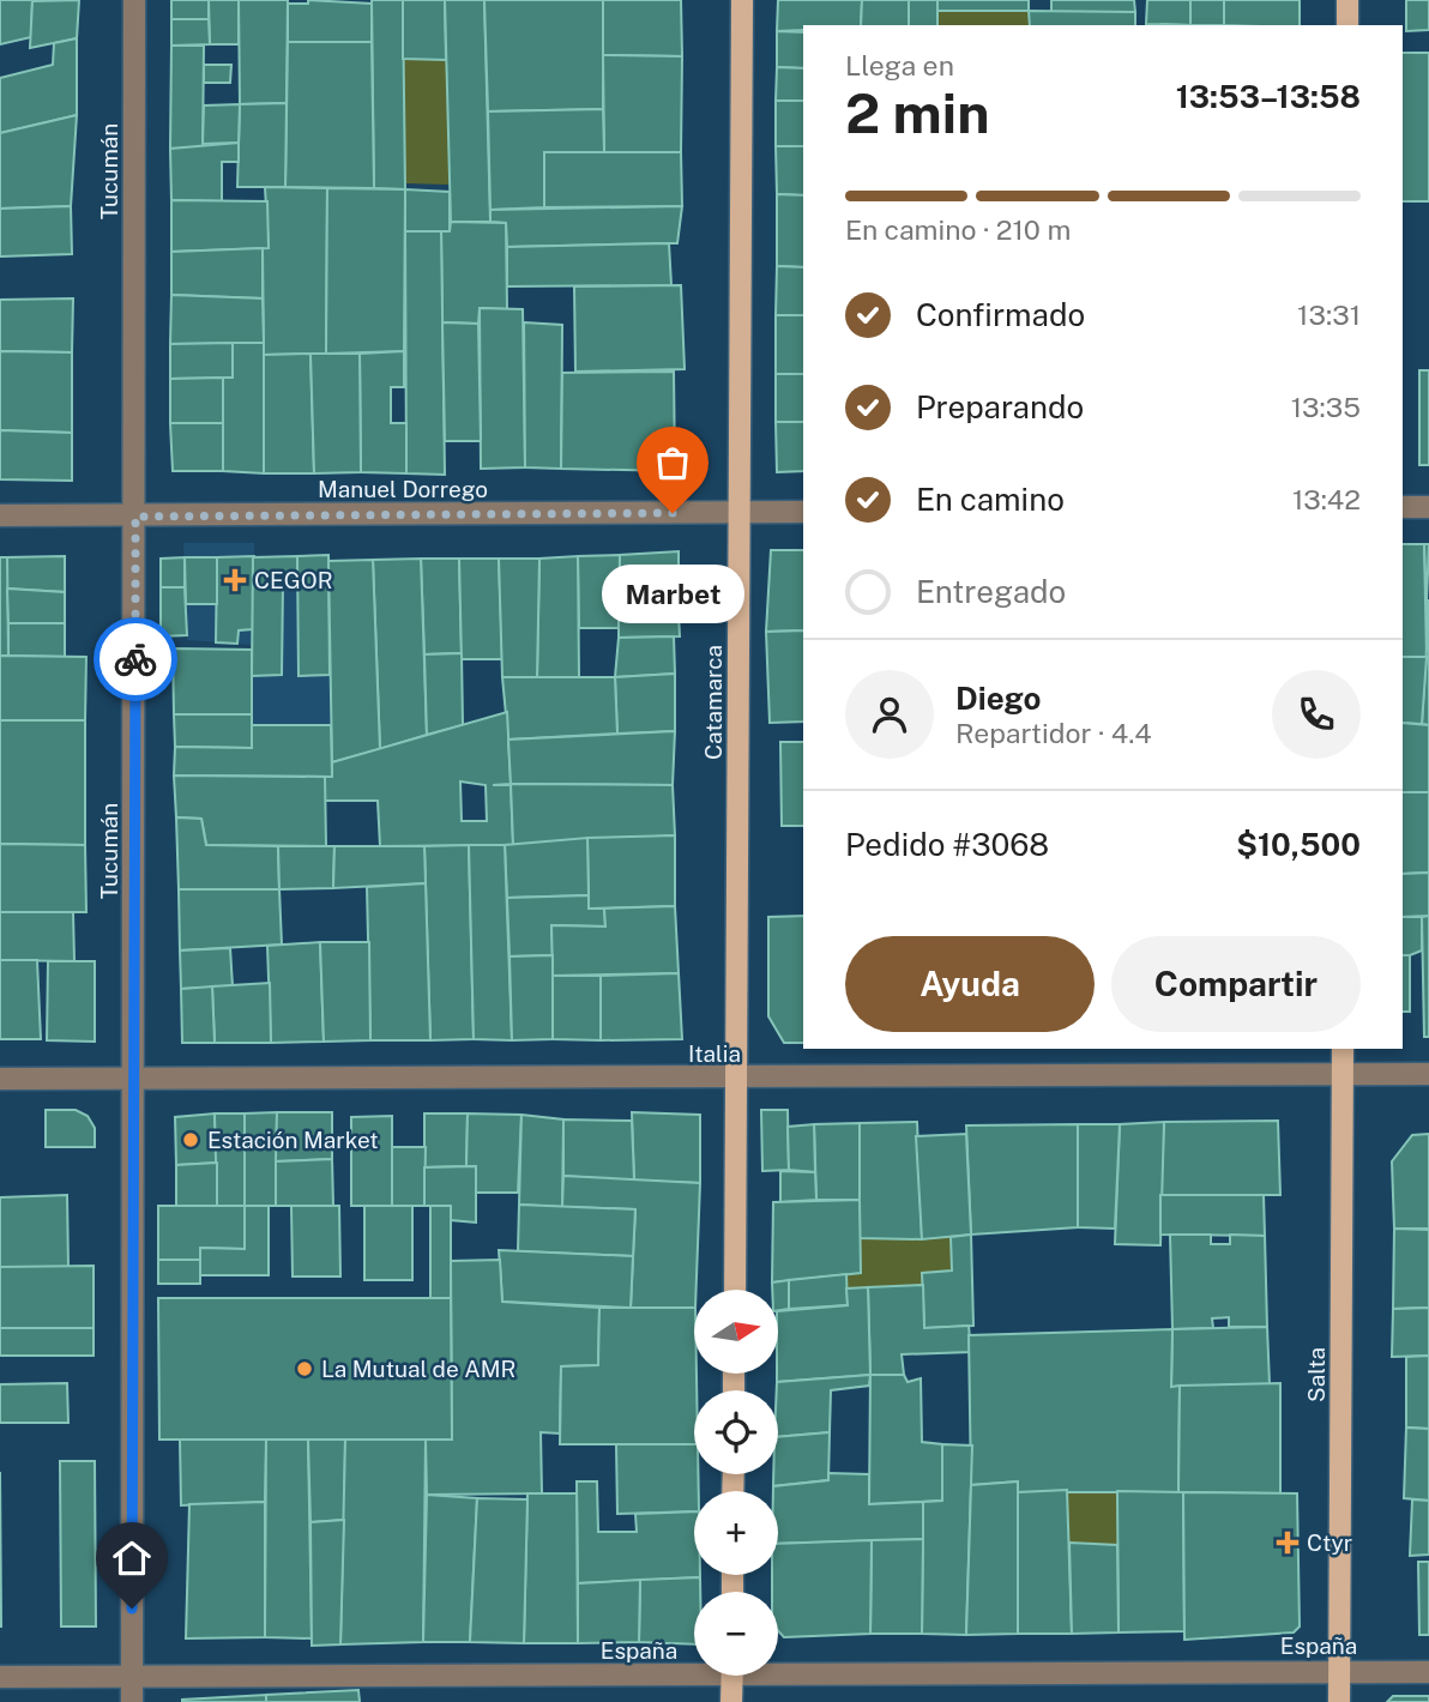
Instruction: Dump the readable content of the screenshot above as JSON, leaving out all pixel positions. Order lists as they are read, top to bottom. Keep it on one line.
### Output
{"streets":{"main road":["Catamarca","Salta"],"street":["Tucumán","Manuel Dorrego","Italia","España"]},"crossings":[["Tucumán","Manuel Dorrego"],["Tucumán","Italia"],["Tucumán","España"],["Manuel Dorrego","Catamarca"],["Catamarca","Italia"],["Italia","Salta"],["Salta","España"]],"places":{"other":["Marbet","Estación Market","La Mutual de AMR"],"health":["CEGOR","Ctyr"]},"north":"right","page":{"heading":["2 min","Llega en","13:53–13:58"],"panel":["Diego","Repartidor · 4.4","Pedido #3068","$10,500"],"bar":"En camino · 210 m","list":[["Confirmado","13:31"],["Preparando","13:35"],["En camino","13:42"],"Entregado"],"bubble":"Marbet","buttons":["Ayuda","Compartir"],"map_buttons":["+","−"]}}
